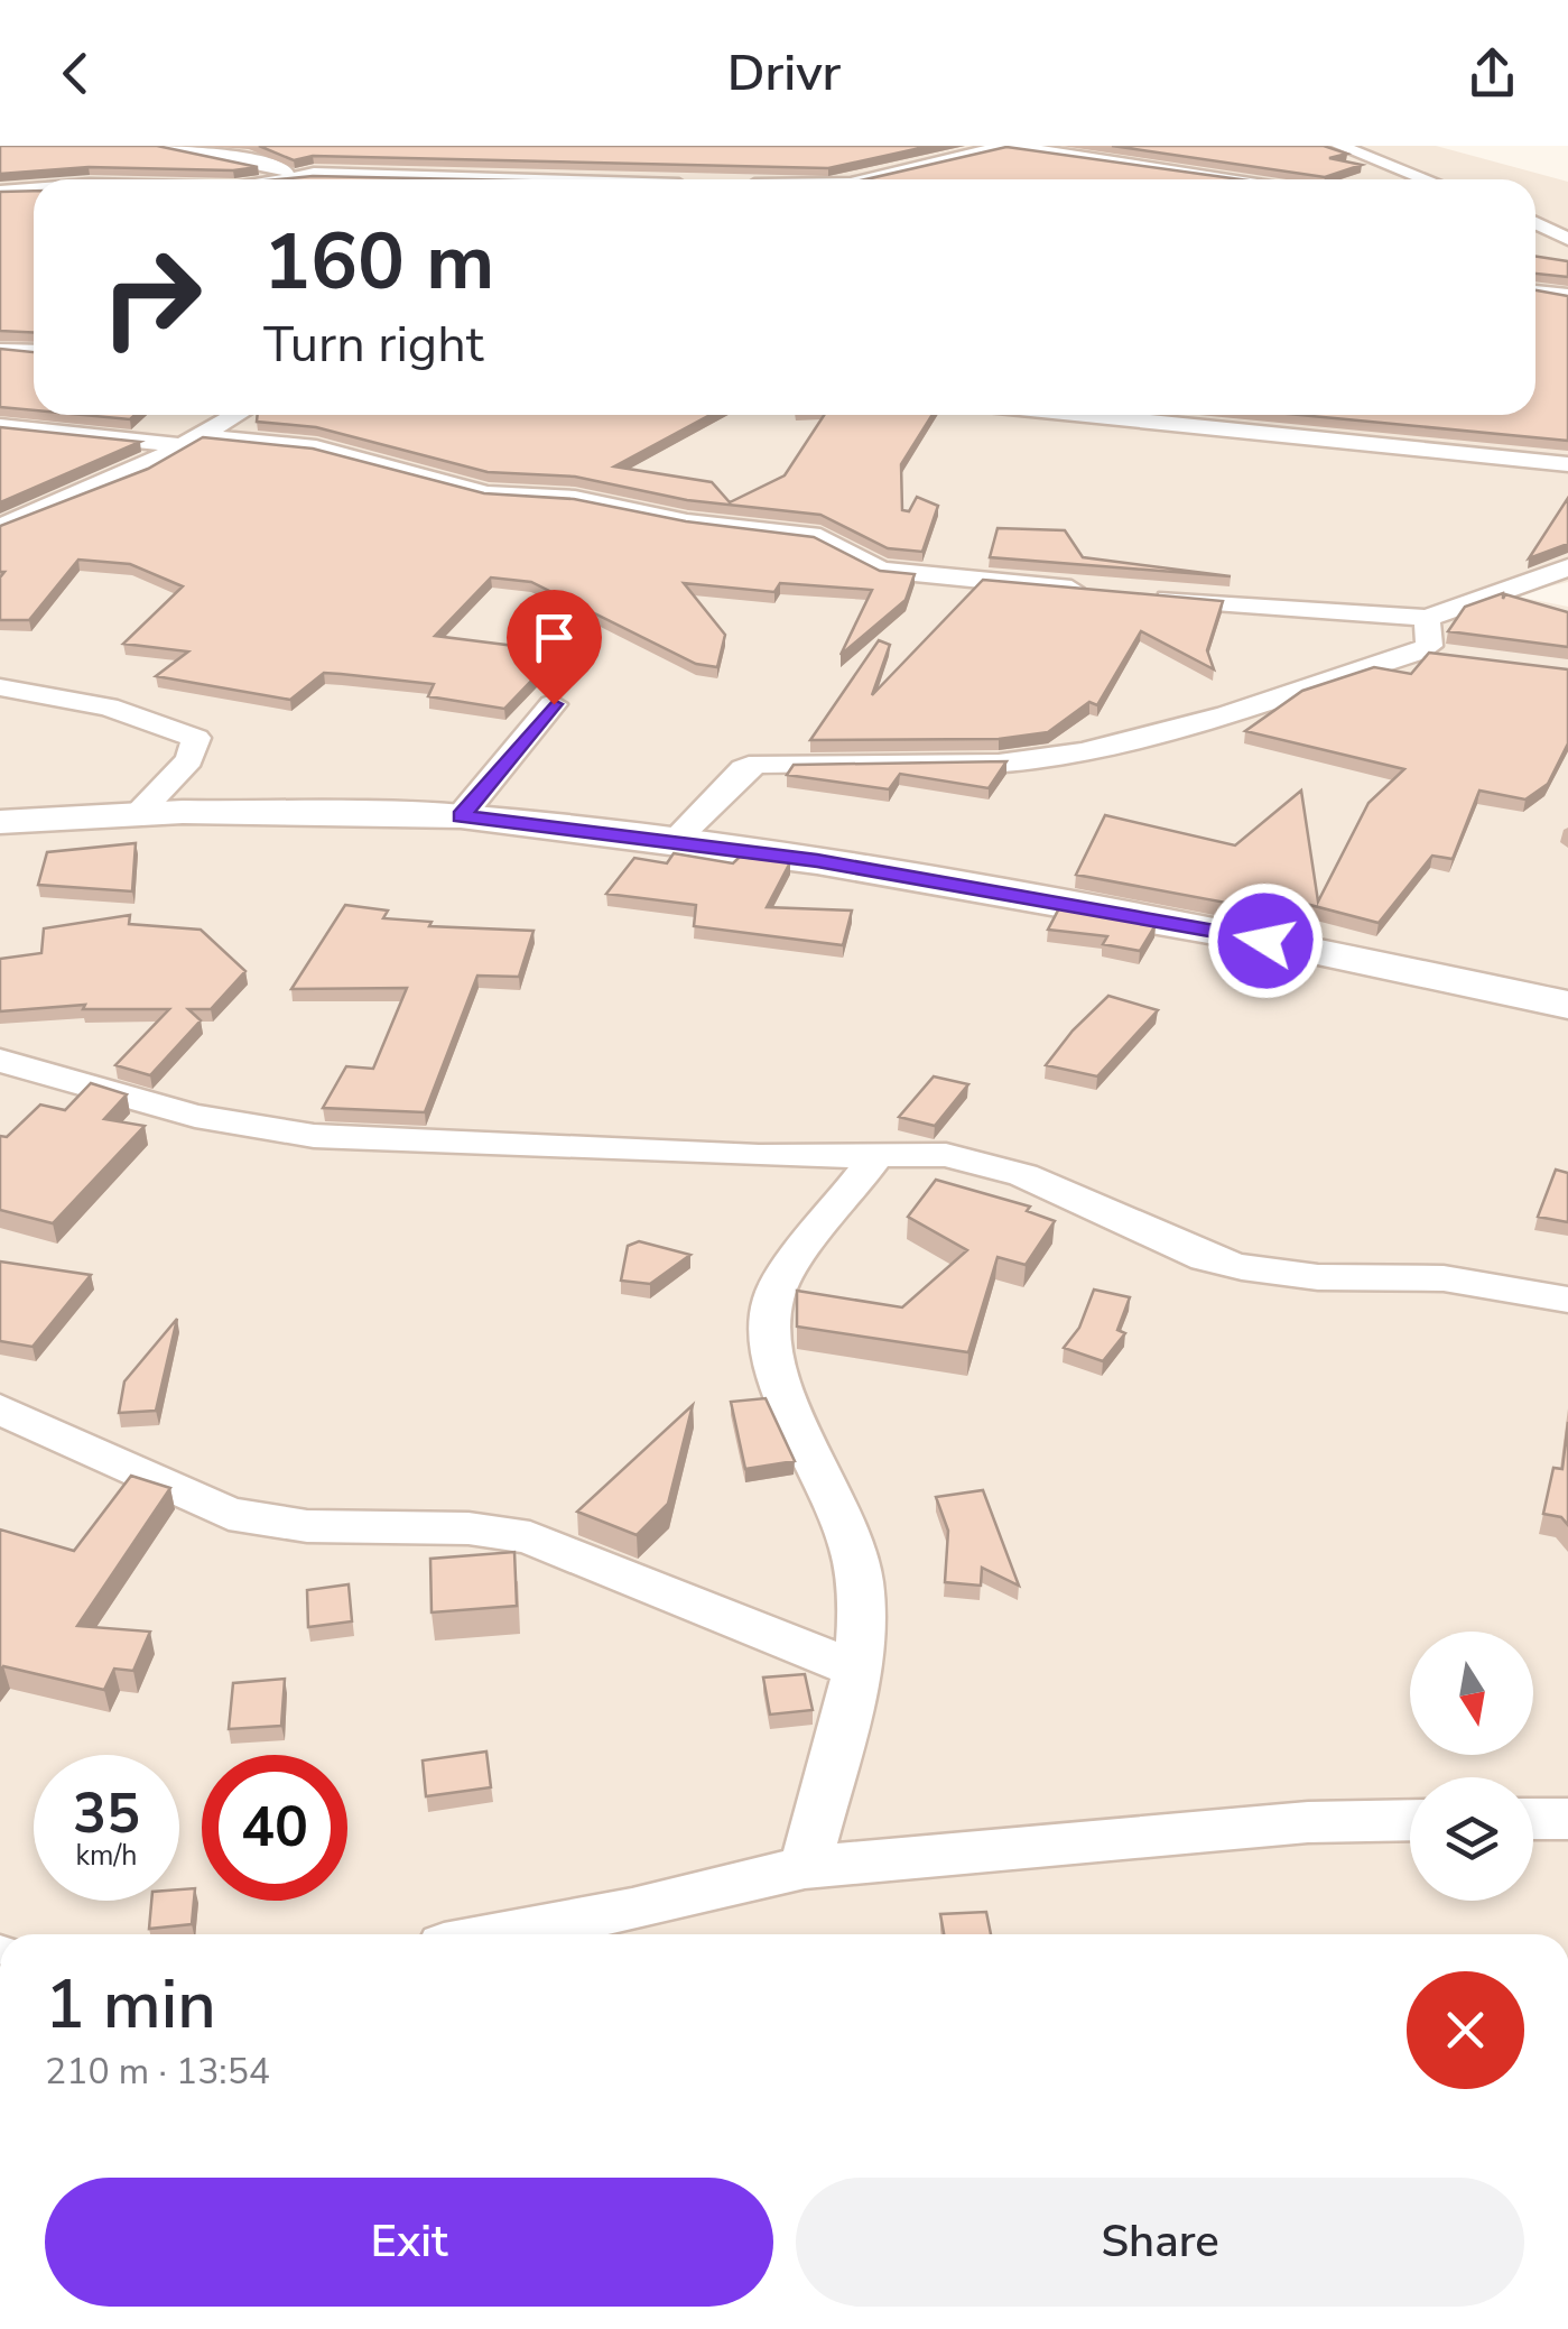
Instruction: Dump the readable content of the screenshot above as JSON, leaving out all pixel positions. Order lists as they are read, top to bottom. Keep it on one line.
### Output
{"north":"bottom","page":{"header":"Drivr","turn":["160 m","Turn right"],"speed":"35 km/h","limit":"40","heading":["1 min","210 m · 13:54"],"buttons":["Exit","Share"]}}
